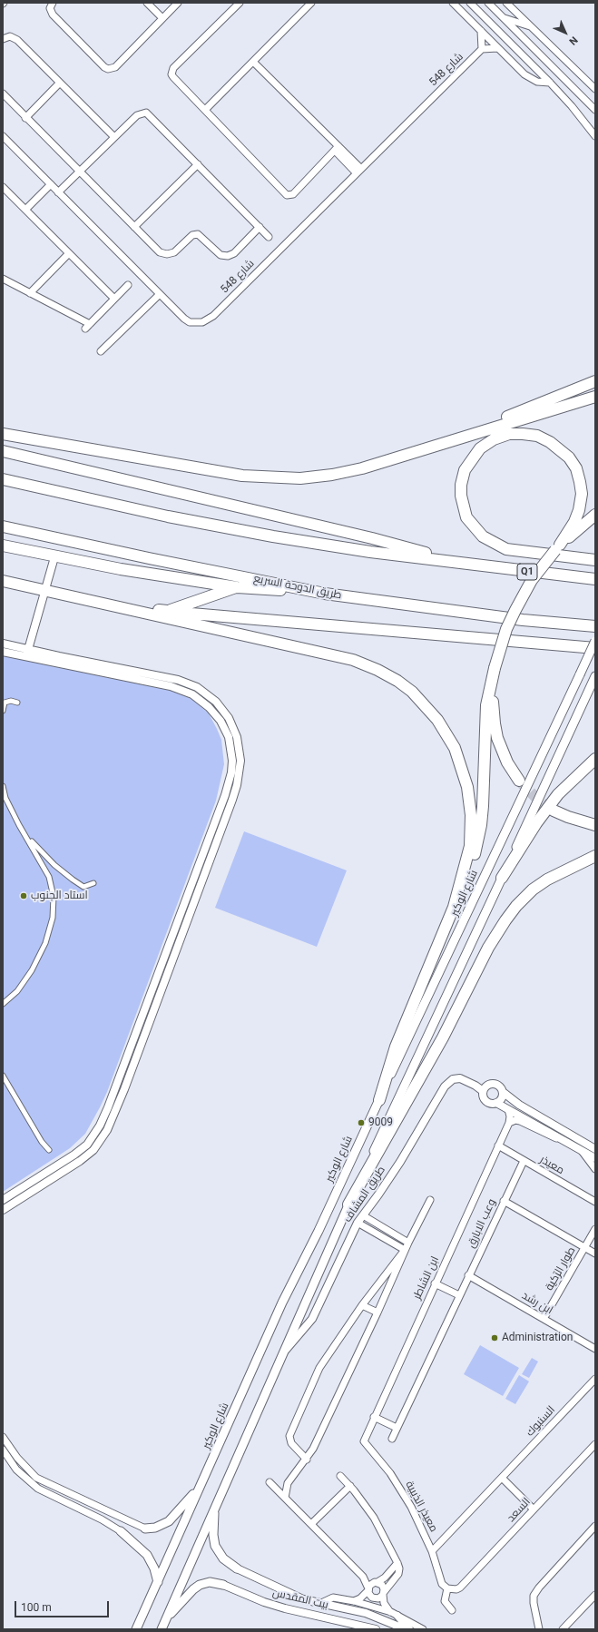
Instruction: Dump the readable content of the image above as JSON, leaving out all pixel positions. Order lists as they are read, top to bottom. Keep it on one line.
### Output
{"streets":{"highway":["Q1","طريق الدوحة السريع"],"main road":["شارع الوكير"],"street":["شارع 548","معيذر","طريق المشاف","وعب الابارق","طوار الرّكية","ابن الشاطر","ابن رشد","السنبوك","معيذر الذيبية","السعد","بيت المقدس"]},"crossings":[["معيذر","وعب الابارق"],["معيذر","ابن الشاطر"],["وعب الابارق","ابن رشد"],["طوار الرّكية","ابن رشد"],["ابن الشاطر","معيذر الذيبية"],["السنبوك","معيذر الذيبية"],["معيذر الذيبية","السعد"]],"places":["استاد الجنوب","9009","Administration"],"scale_bar":"100 m","north":"bottom right"}
